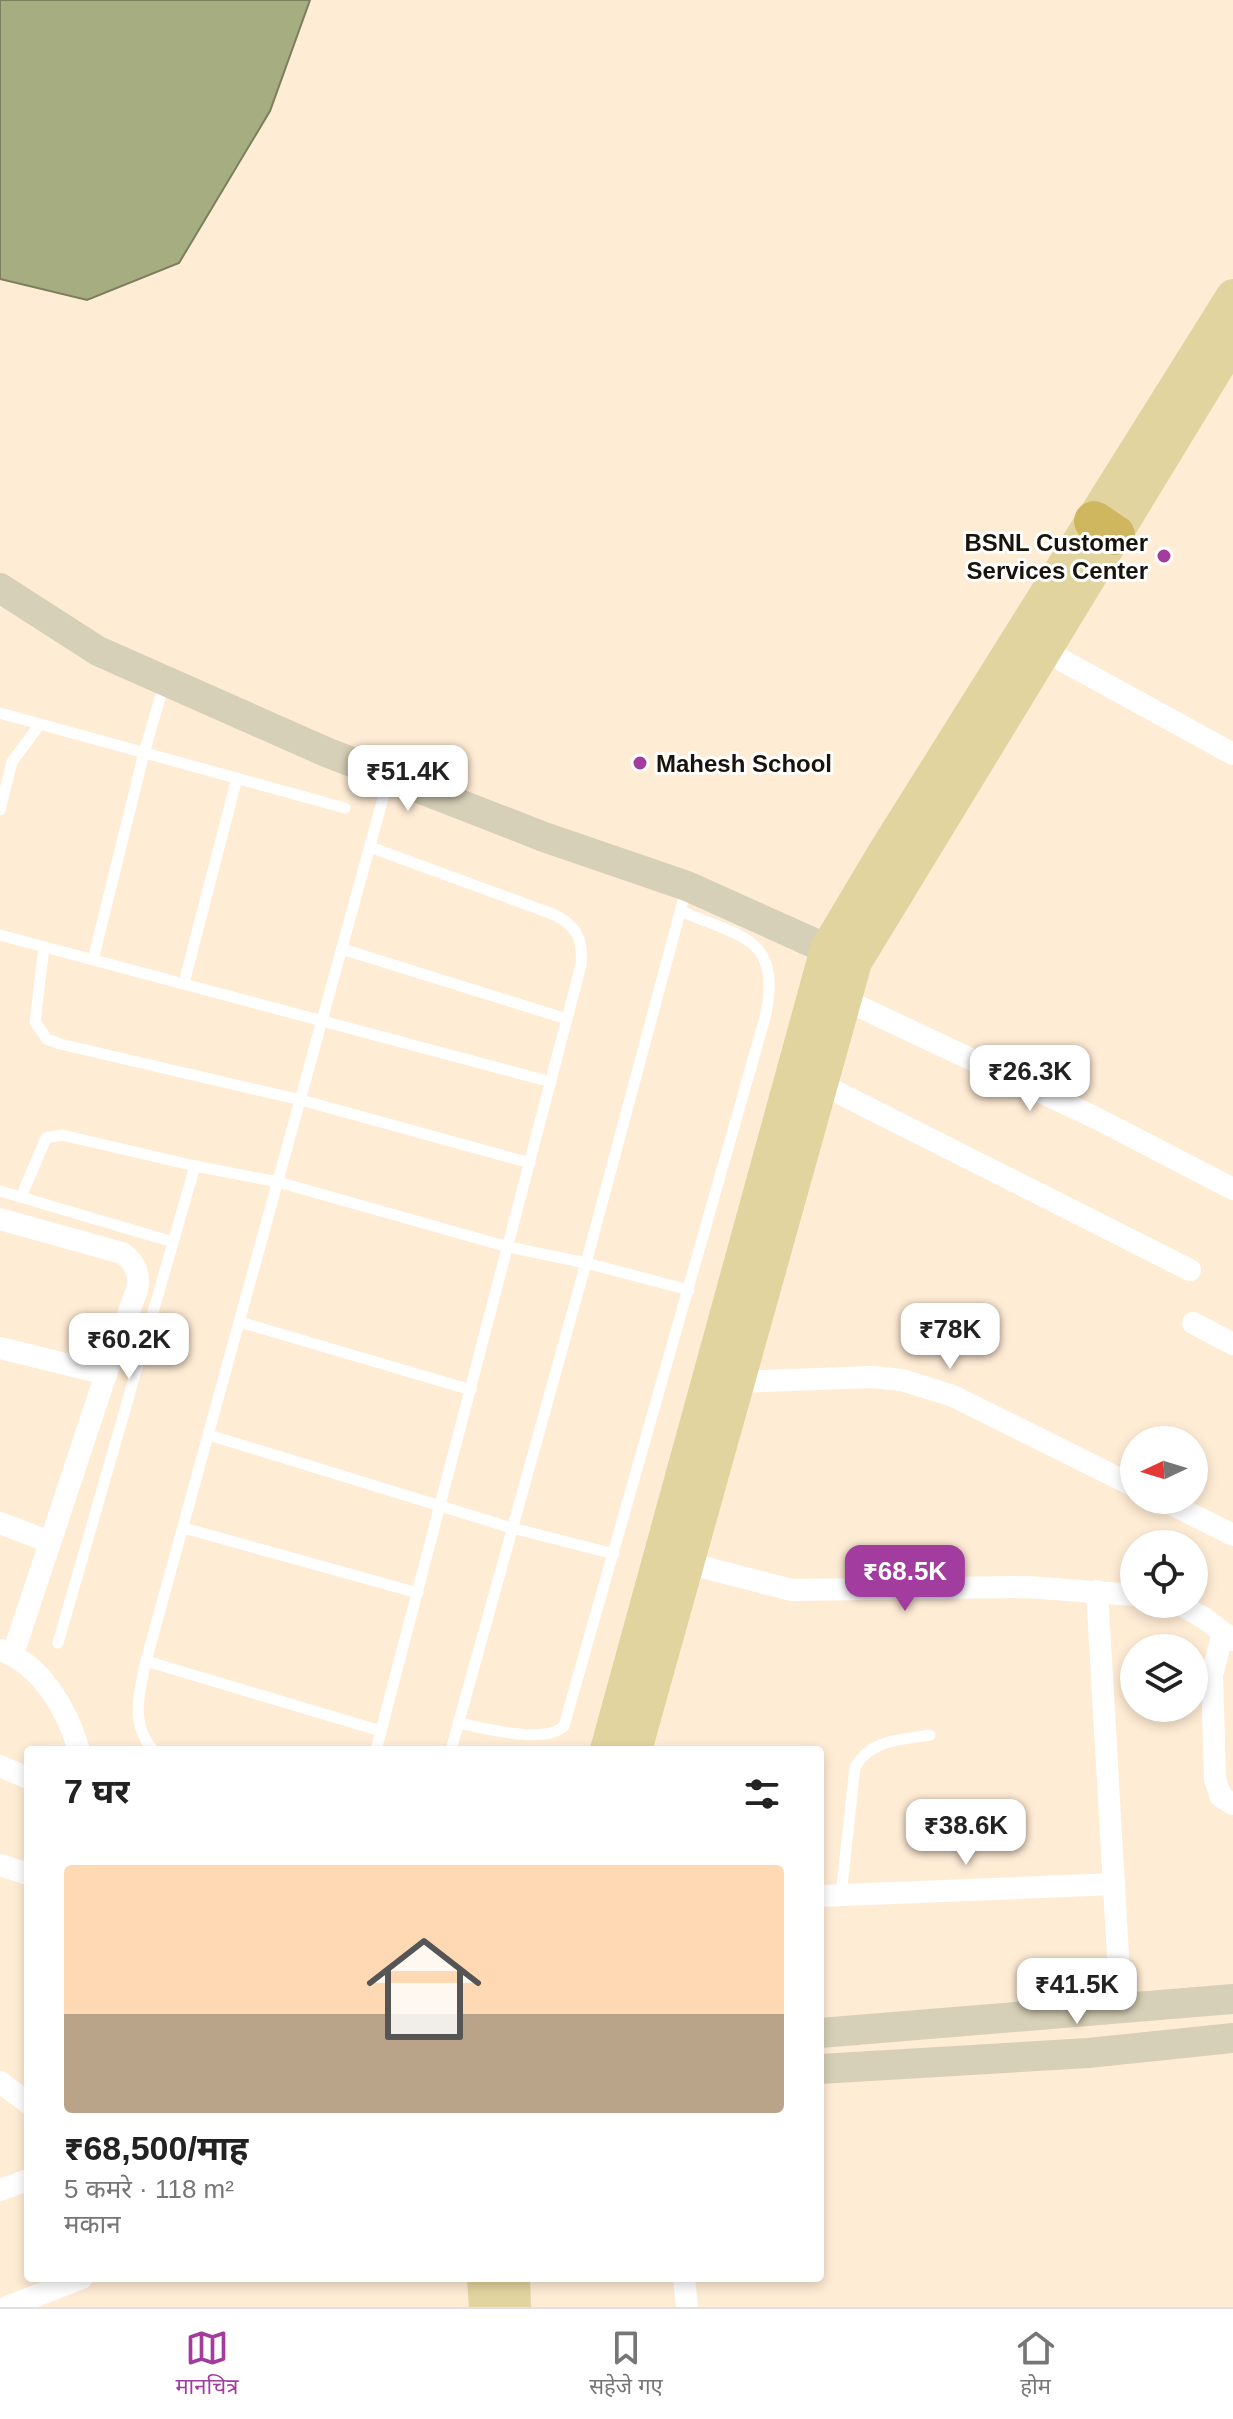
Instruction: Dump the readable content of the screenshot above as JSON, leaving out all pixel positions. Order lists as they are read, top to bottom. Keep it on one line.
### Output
{"places":["BSNL Customer Services Center","Mahesh School"],"north":"left","page":{"price":["₹51.4K","₹26.3K","₹78K","₹60.2K","₹68.5K","₹38.6K","₹41.5K"],"heading":"7 घर","list":[{"name":"₹68,500/माह","note":"5 कमरे · 118 m² · मकान"}],"tabs":["मानचित्र","सहेजे गए","होम"]}}
